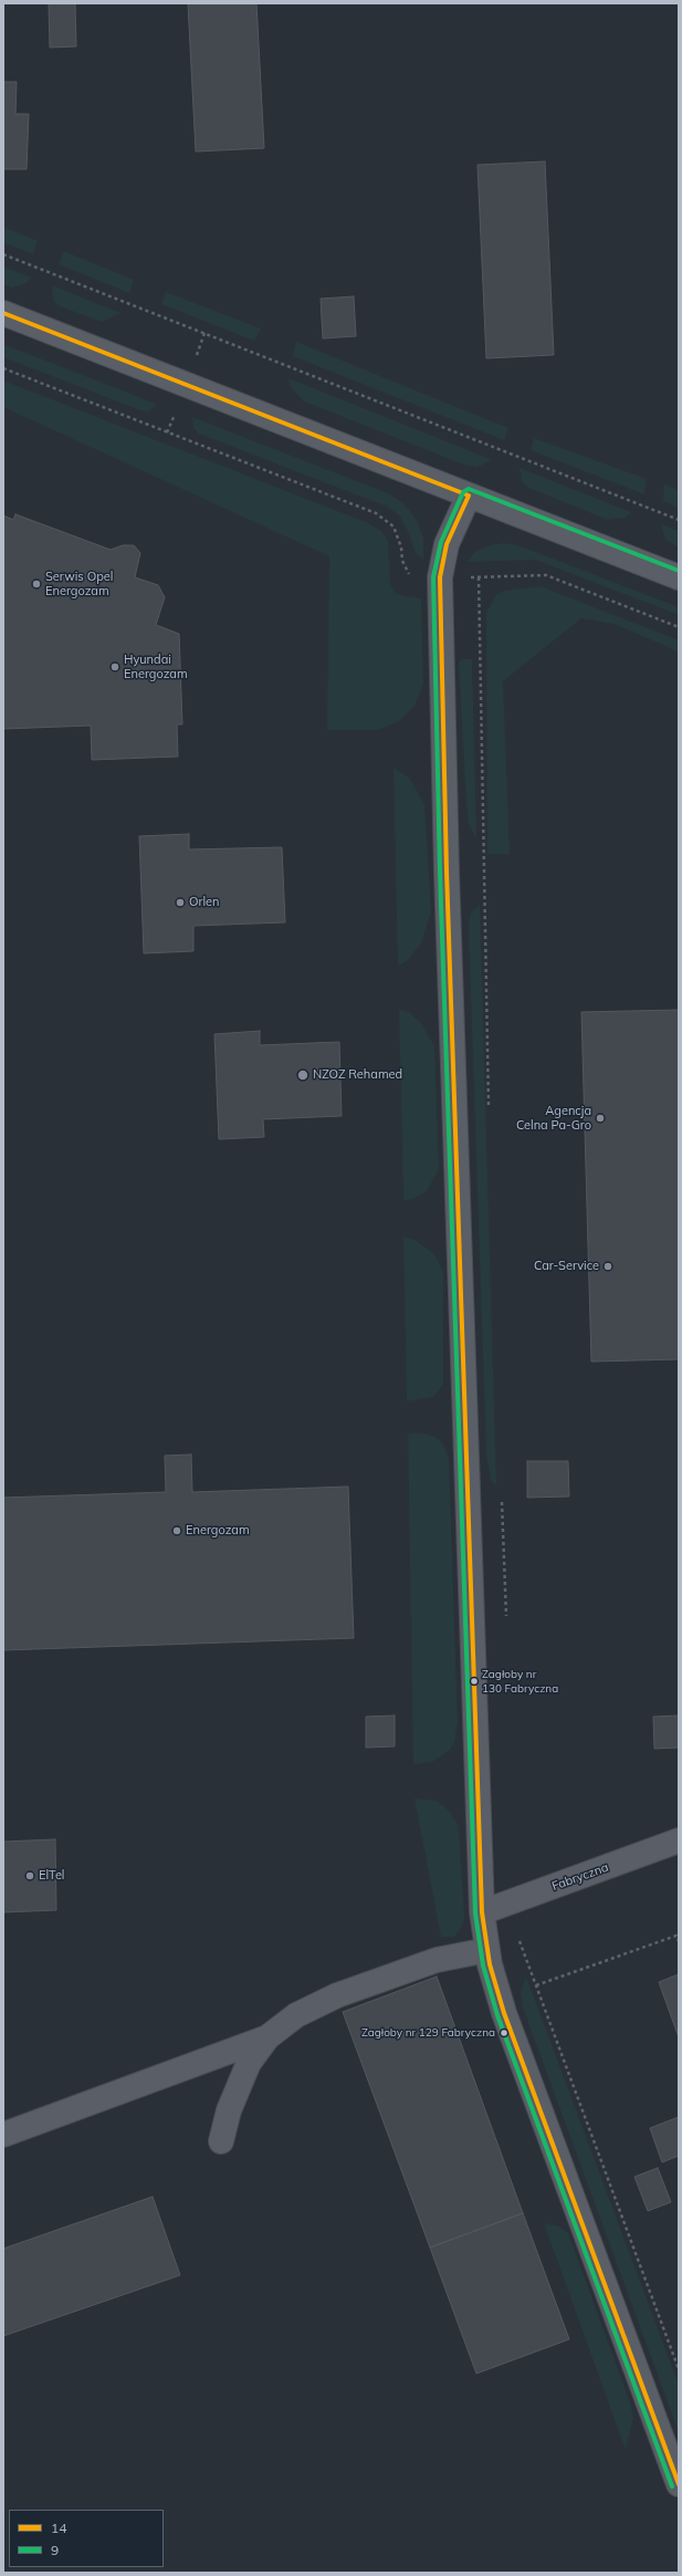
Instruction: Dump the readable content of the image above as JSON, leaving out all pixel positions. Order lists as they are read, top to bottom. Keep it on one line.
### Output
{"streets":{"street":["Fabryczna"]},"places":["Serwis Opel Energozam","Hyundai Energozam","Orlen","NZOZ Rehamed","Agencja Celna Pa-Gro","Car-Service","Energozam","Zagłoby nr 130 Fabryczna","ElTel","Zagłoby nr 129 Fabryczna"],"lines":["transit line 14","transit line 9"],"legend":["14","9"]}
